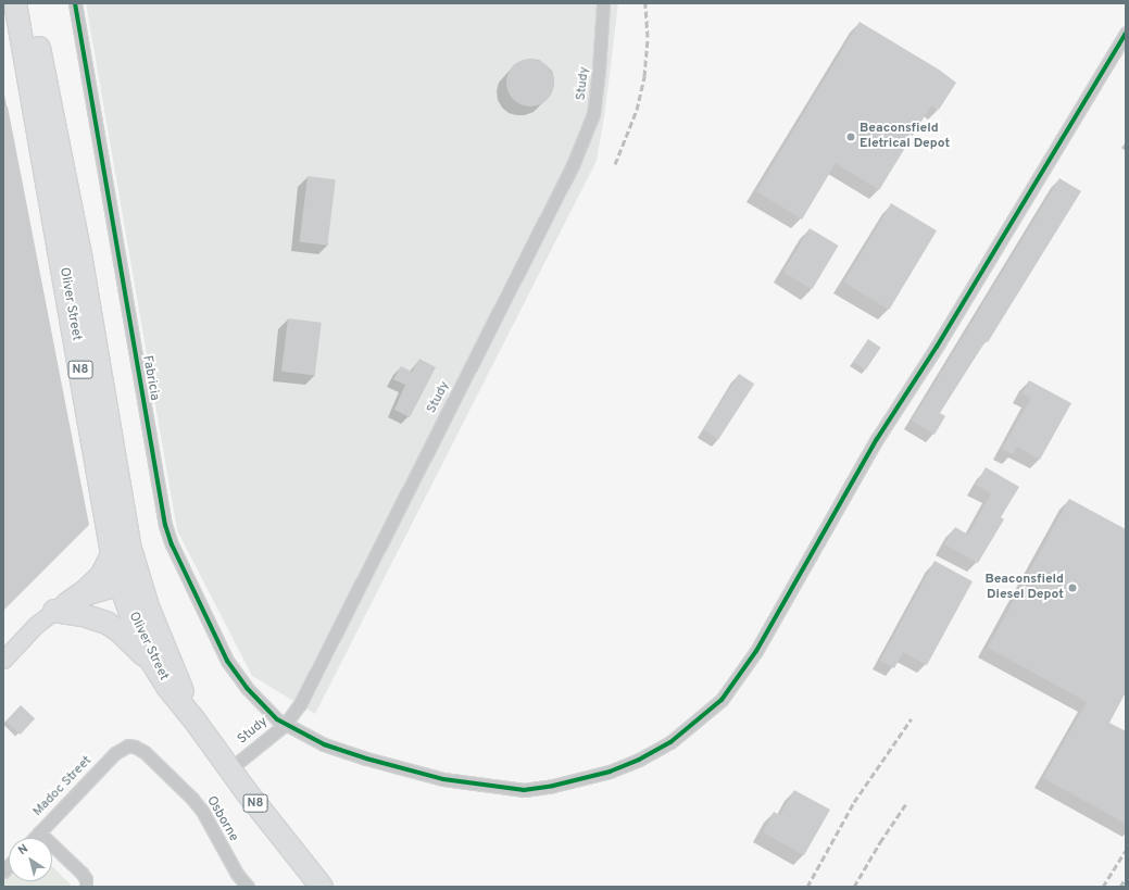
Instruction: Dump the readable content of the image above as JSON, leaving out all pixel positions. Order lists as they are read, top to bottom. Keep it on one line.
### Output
{"streets":{"highway":["Oliver Street","N8"],"street":["Study","Fabricia","Madoc Street","Osborne"]},"crossings":[["Study","Oliver Street"],["Study","Fabricia"],["Madoc Street","Osborne"]],"places":["Beaconsfield Eletrical Depot","Beaconsfield Diesel Depot"],"north":"top left"}
